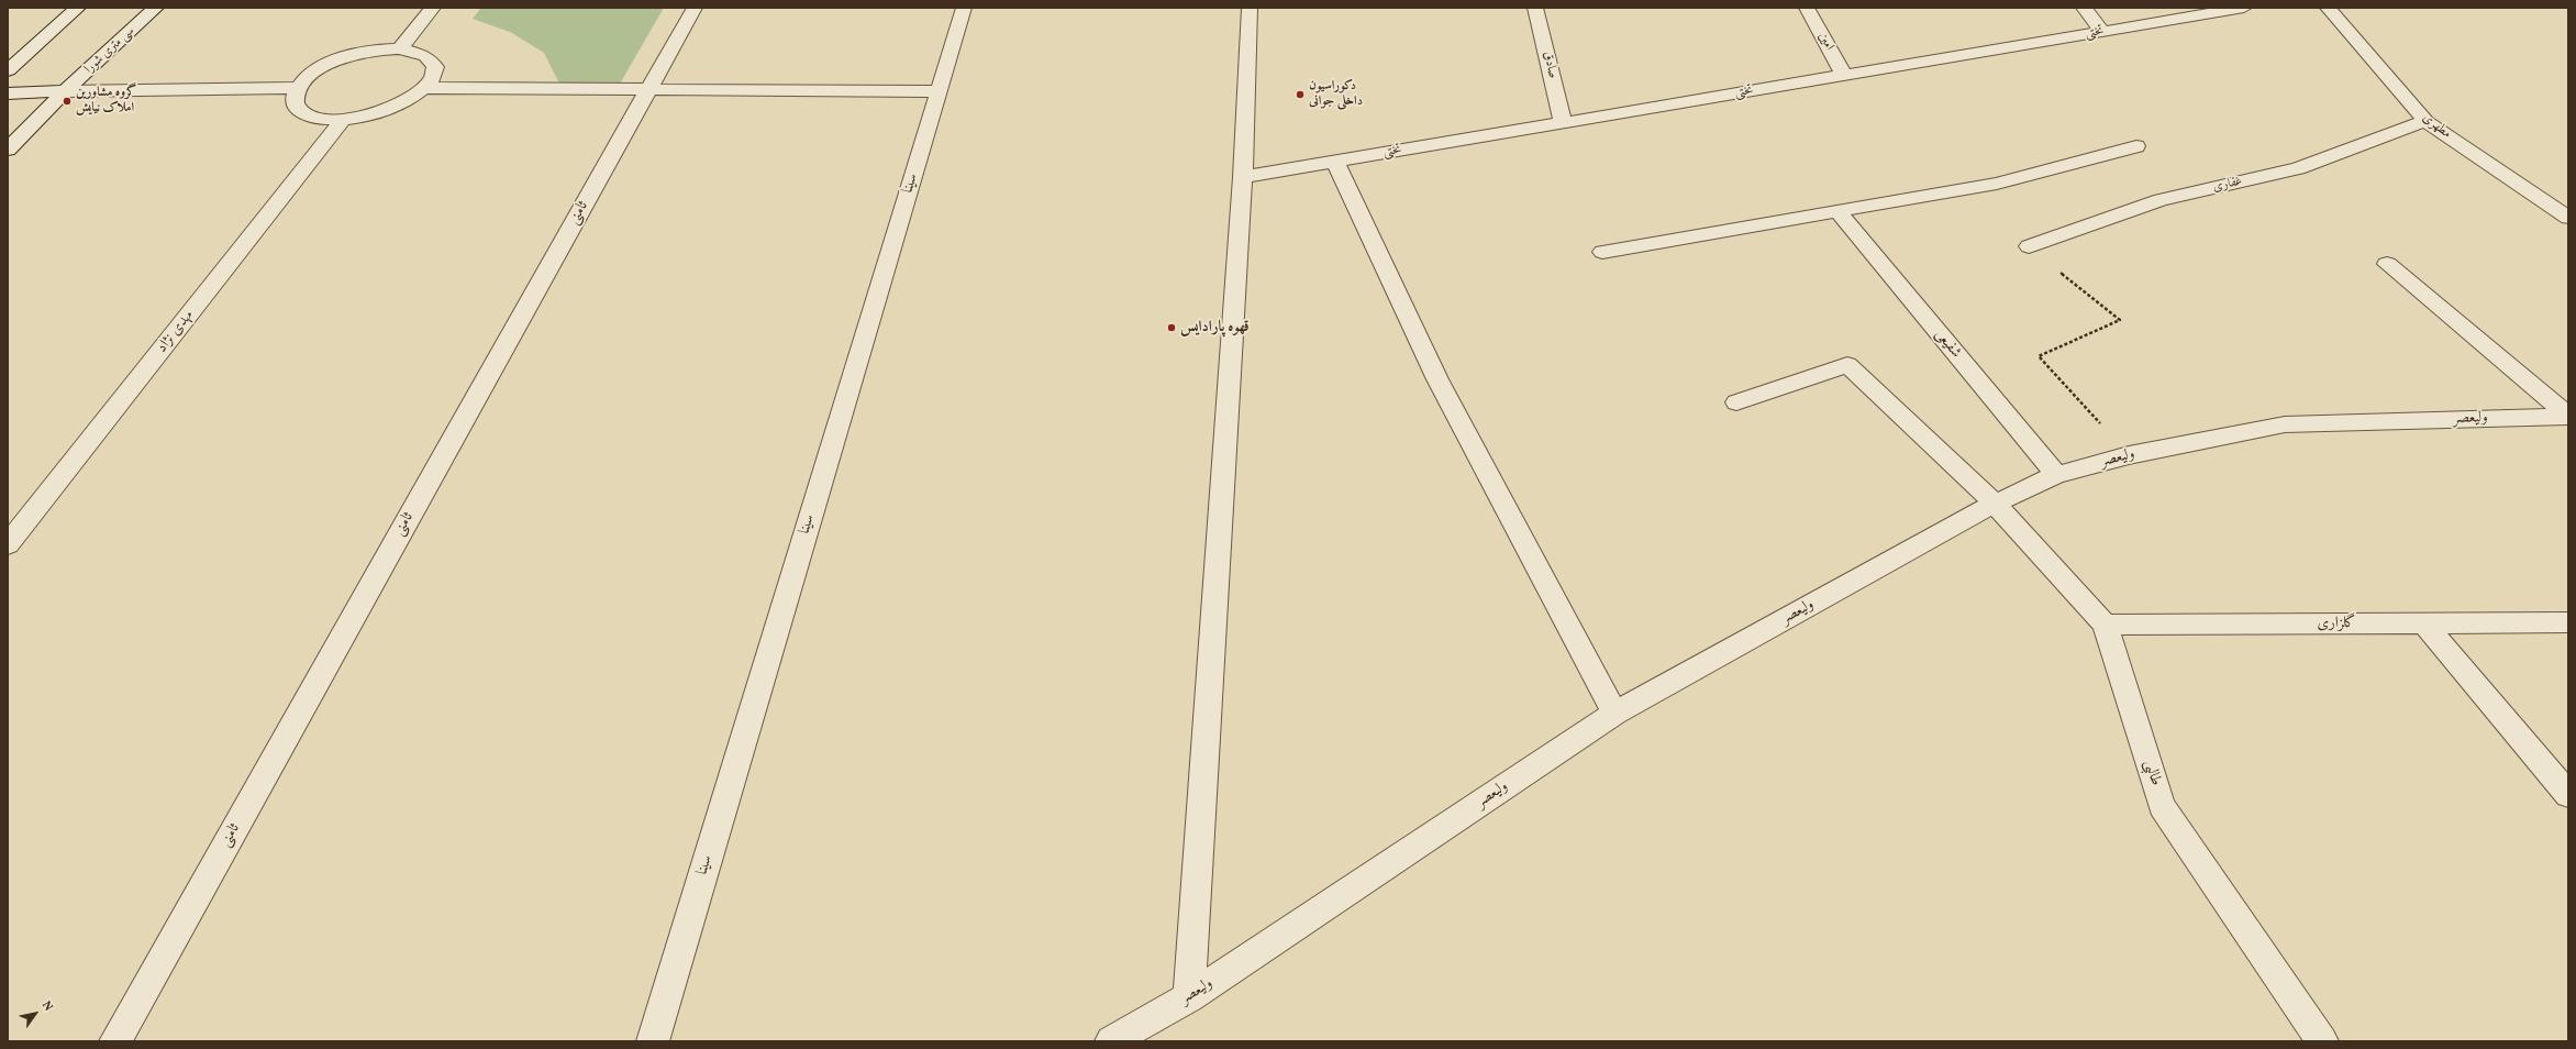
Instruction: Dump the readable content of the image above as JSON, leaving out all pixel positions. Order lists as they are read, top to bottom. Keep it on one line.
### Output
{"streets":{"street":["تختی","امین","سی متری شورا","صادق","مطهری","سینا","غفاری","ثامنی","مهدی نژاد","شفیعی","ولیعصر","گلزاری","طالبی"]},"crossings":[["تختی","امین"],["تختی","صادق"],["مطهری","غفاری"],["شفیعی","ولیعصر"],["ولیعصر","طالبی"],["گلزاری","طالبی"]],"places":["دکوراسیون داخلی جوانی","گروه مشاورین املاک نیایش","قهوه پارادایس"],"north":"top right"}
